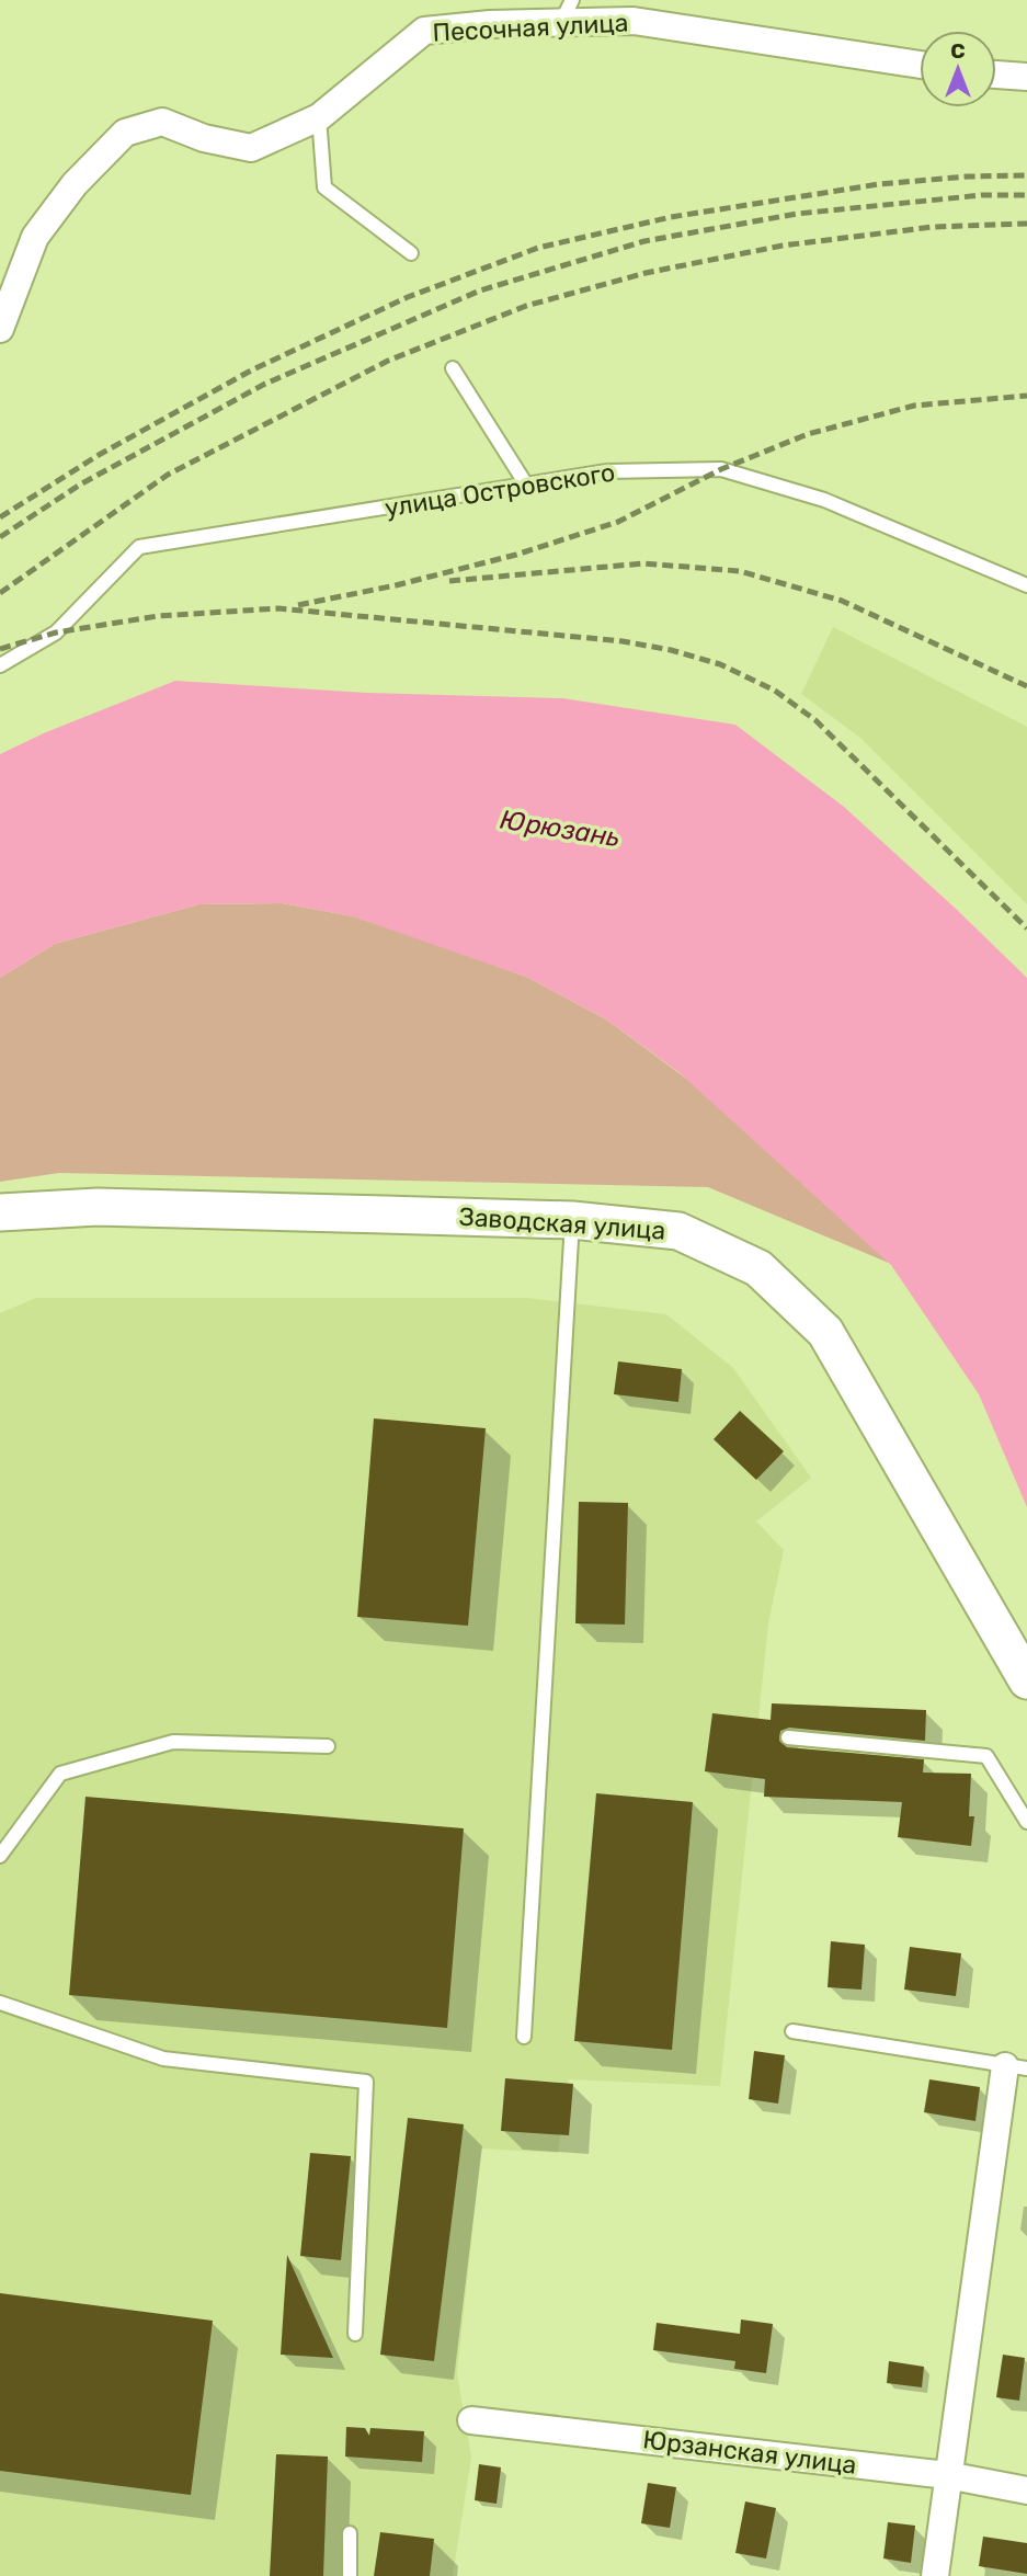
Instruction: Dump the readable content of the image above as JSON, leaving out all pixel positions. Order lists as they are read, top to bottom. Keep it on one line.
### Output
{"streets":{"street":["Песочная улица","Заводская улица","Юрзанская улица"],"lane":["улица Островского"]},"water":["Юрюзань"],"north":"top"}
